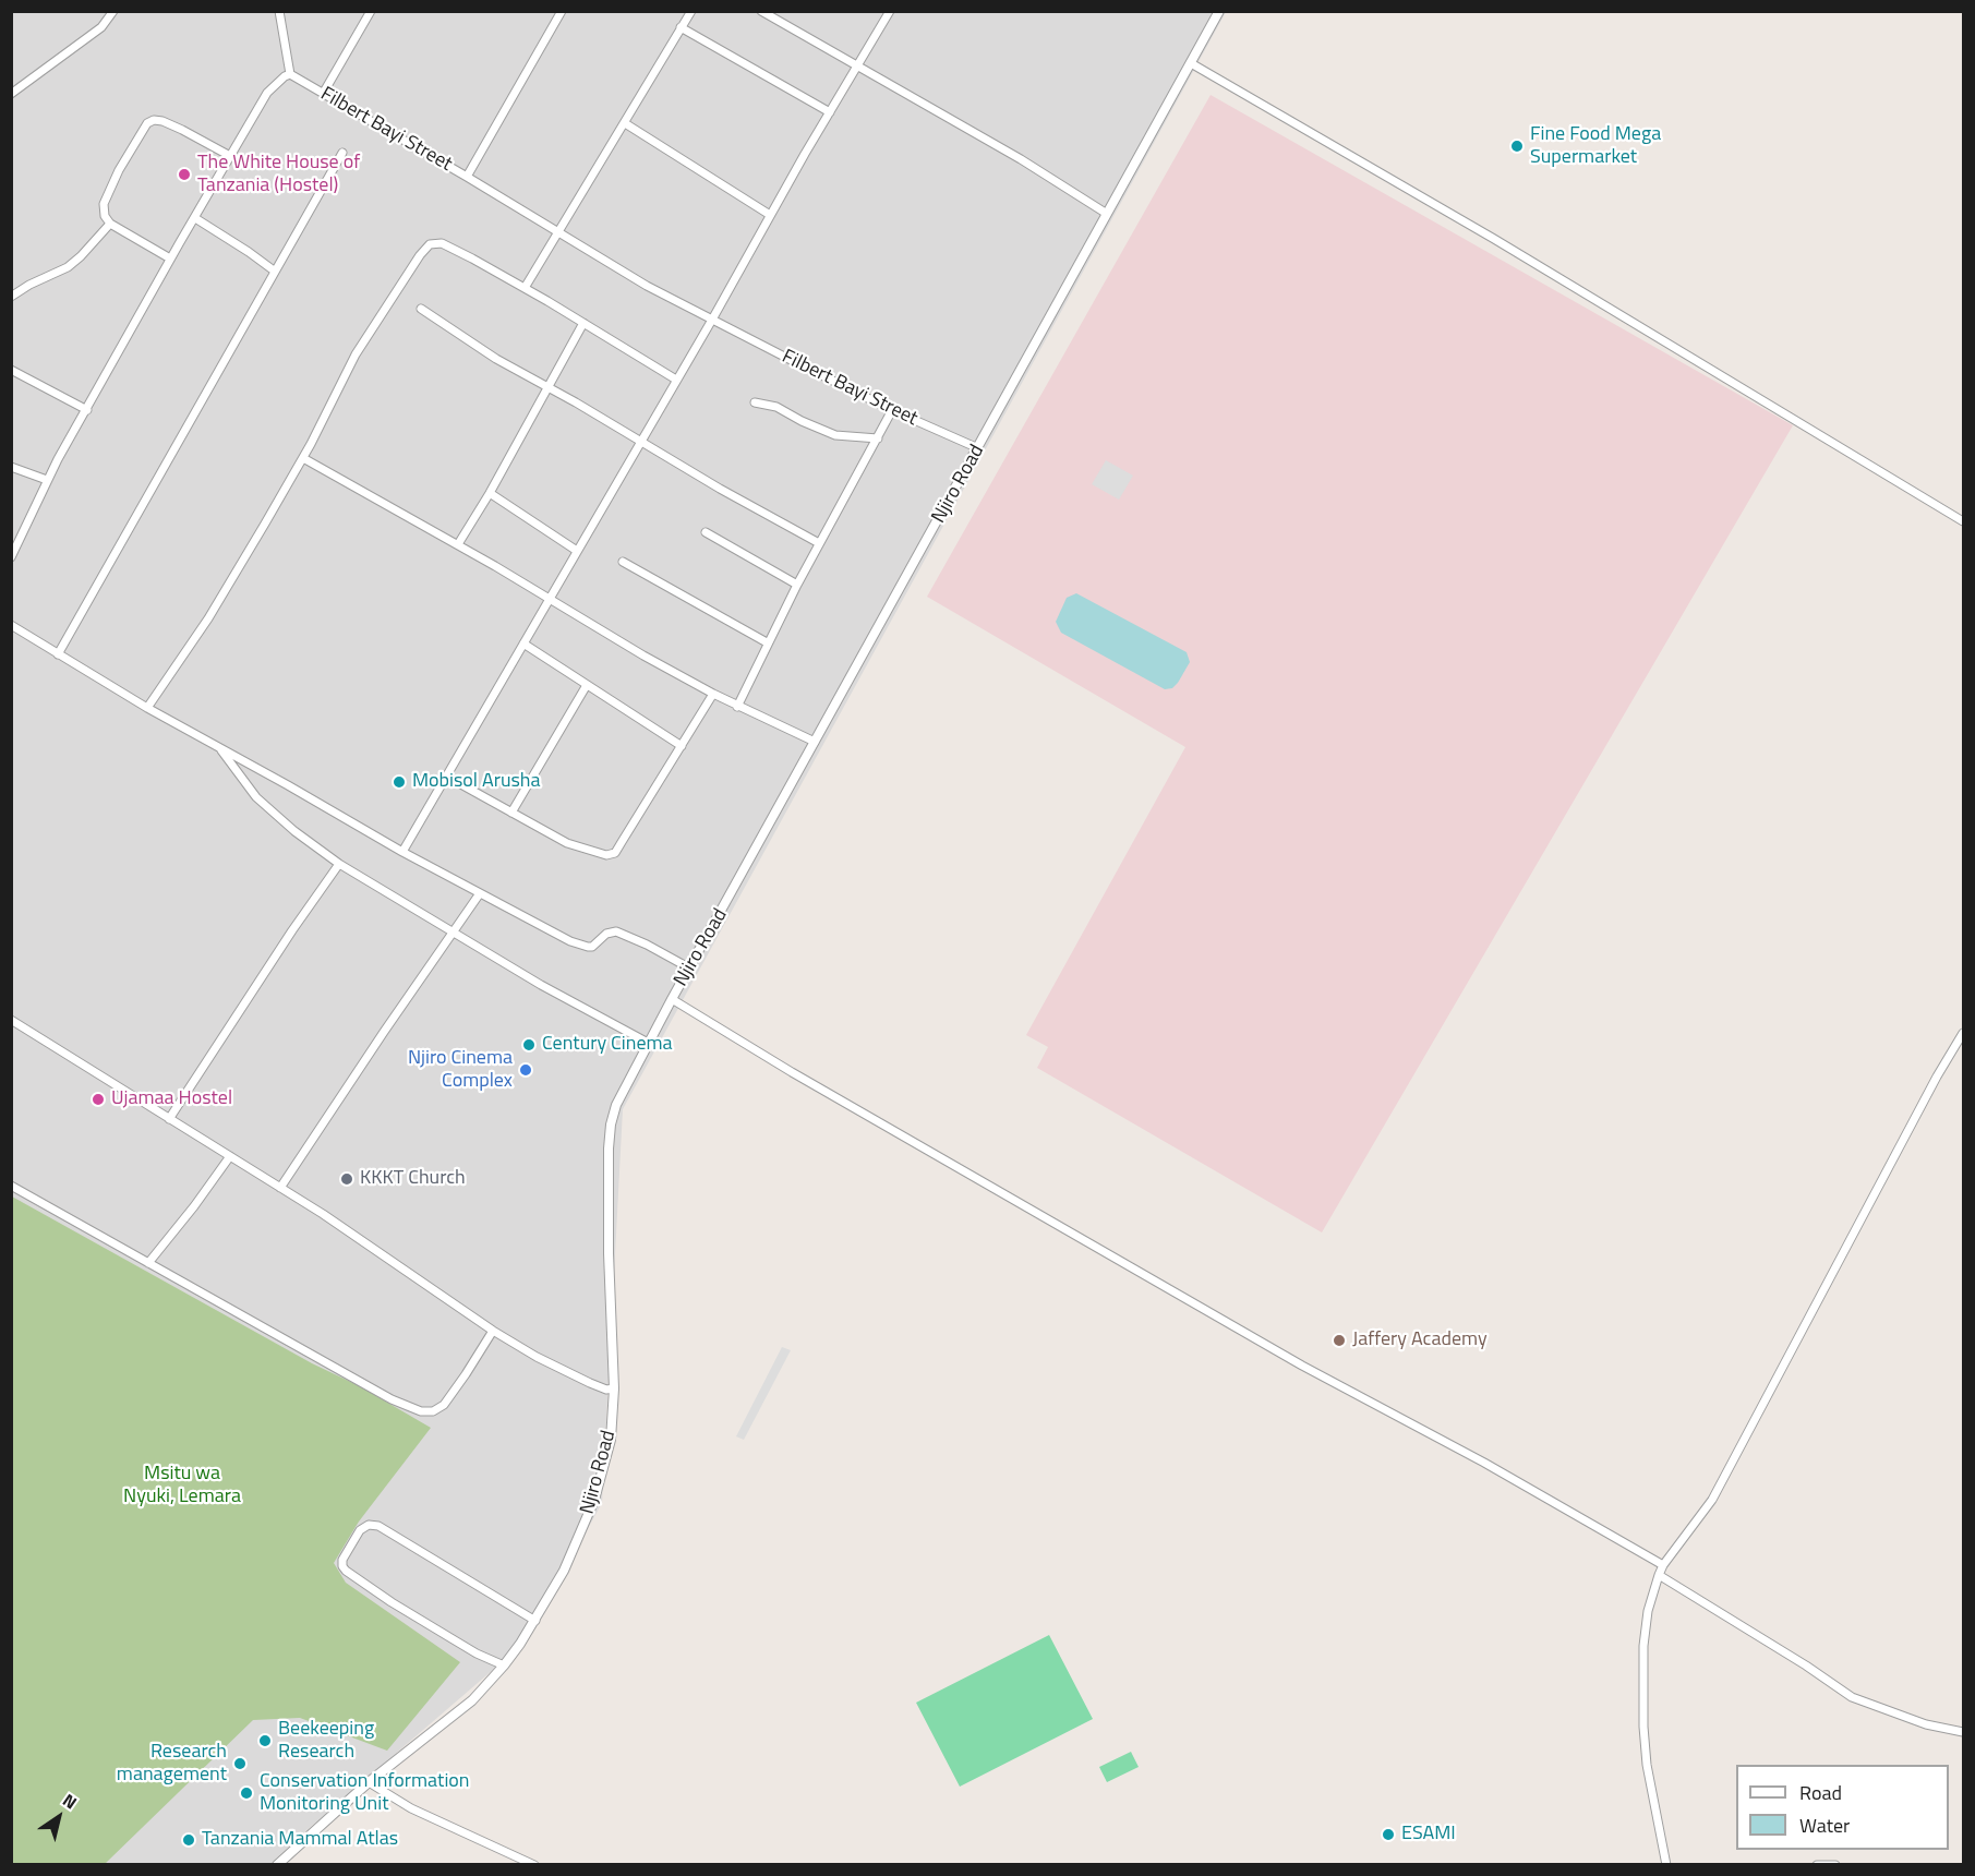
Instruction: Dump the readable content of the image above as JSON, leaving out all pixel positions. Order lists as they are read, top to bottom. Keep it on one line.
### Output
{"streets":{"street":["Filbert Bayi Street","Njiro Road"]},"crossings":[["Filbert Bayi Street","Njiro Road"]],"parks":["Msitu wa Nyuki, Lemara"],"places":["Fine Food Mega Supermarket","The White House of Tanzania (Hostel)","Mobisol Arusha","Century Cinema","Njiro Cinema Complex","Ujamaa Hostel","KKKT Church","Jaffery Academy","Beekeeping Research","Research management","Conservation Information Monitoring Unit","ESAMI","Tanzania Mammal Atlas"],"legend":["Road","Water"],"north":"top right"}
